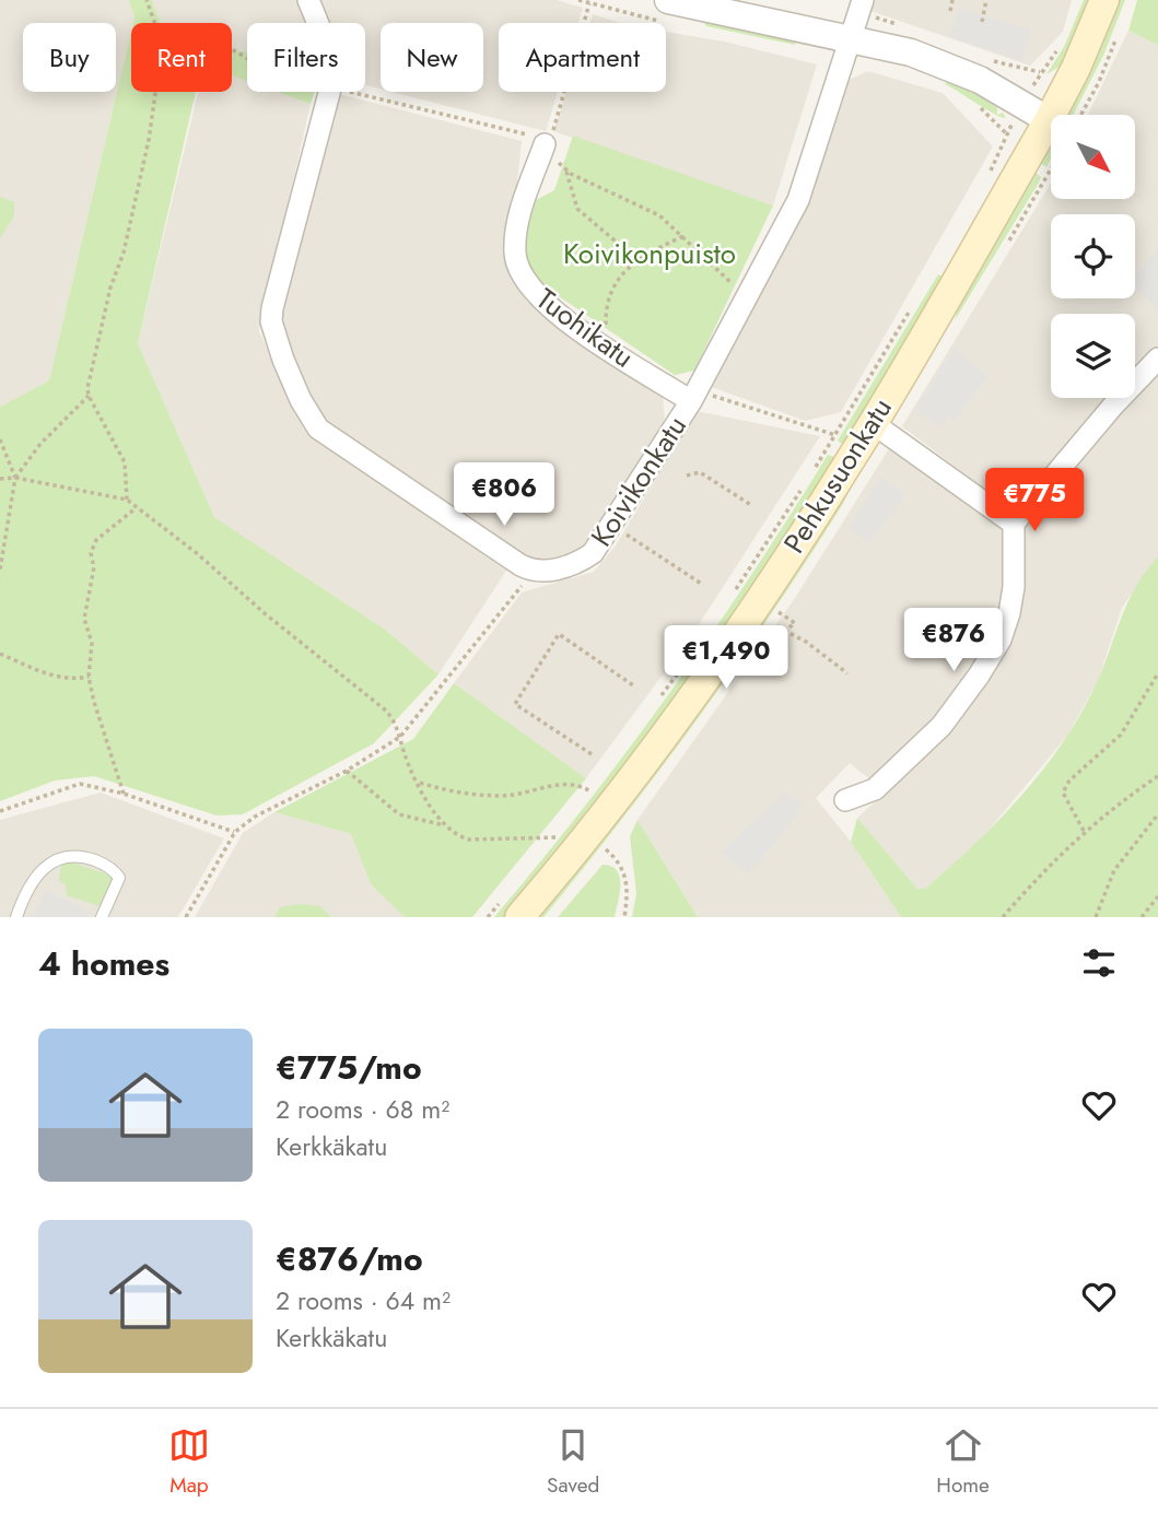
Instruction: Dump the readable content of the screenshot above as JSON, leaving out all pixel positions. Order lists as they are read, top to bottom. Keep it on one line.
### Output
{"streets":{"main road":["Pehkusuonkatu"],"street":["Tuohikatu","Koivikonkatu"]},"crossings":[["Tuohikatu","Koivikonkatu"]],"parks":["Koivikonpuisto"],"north":"bottom right","page":{"chip":["Buy","Rent","Filters","New","Apartment"],"price":["€806","€775","€876","€1,490"],"heading":"4 homes","list":[{"name":"€775/mo","note":"2 rooms · 68 m² · Kerkkäkatu"},{"name":"€876/mo","note":"2 rooms · 64 m² · Kerkkäkatu"}],"tabs":["Map","Saved","Home"]}}
